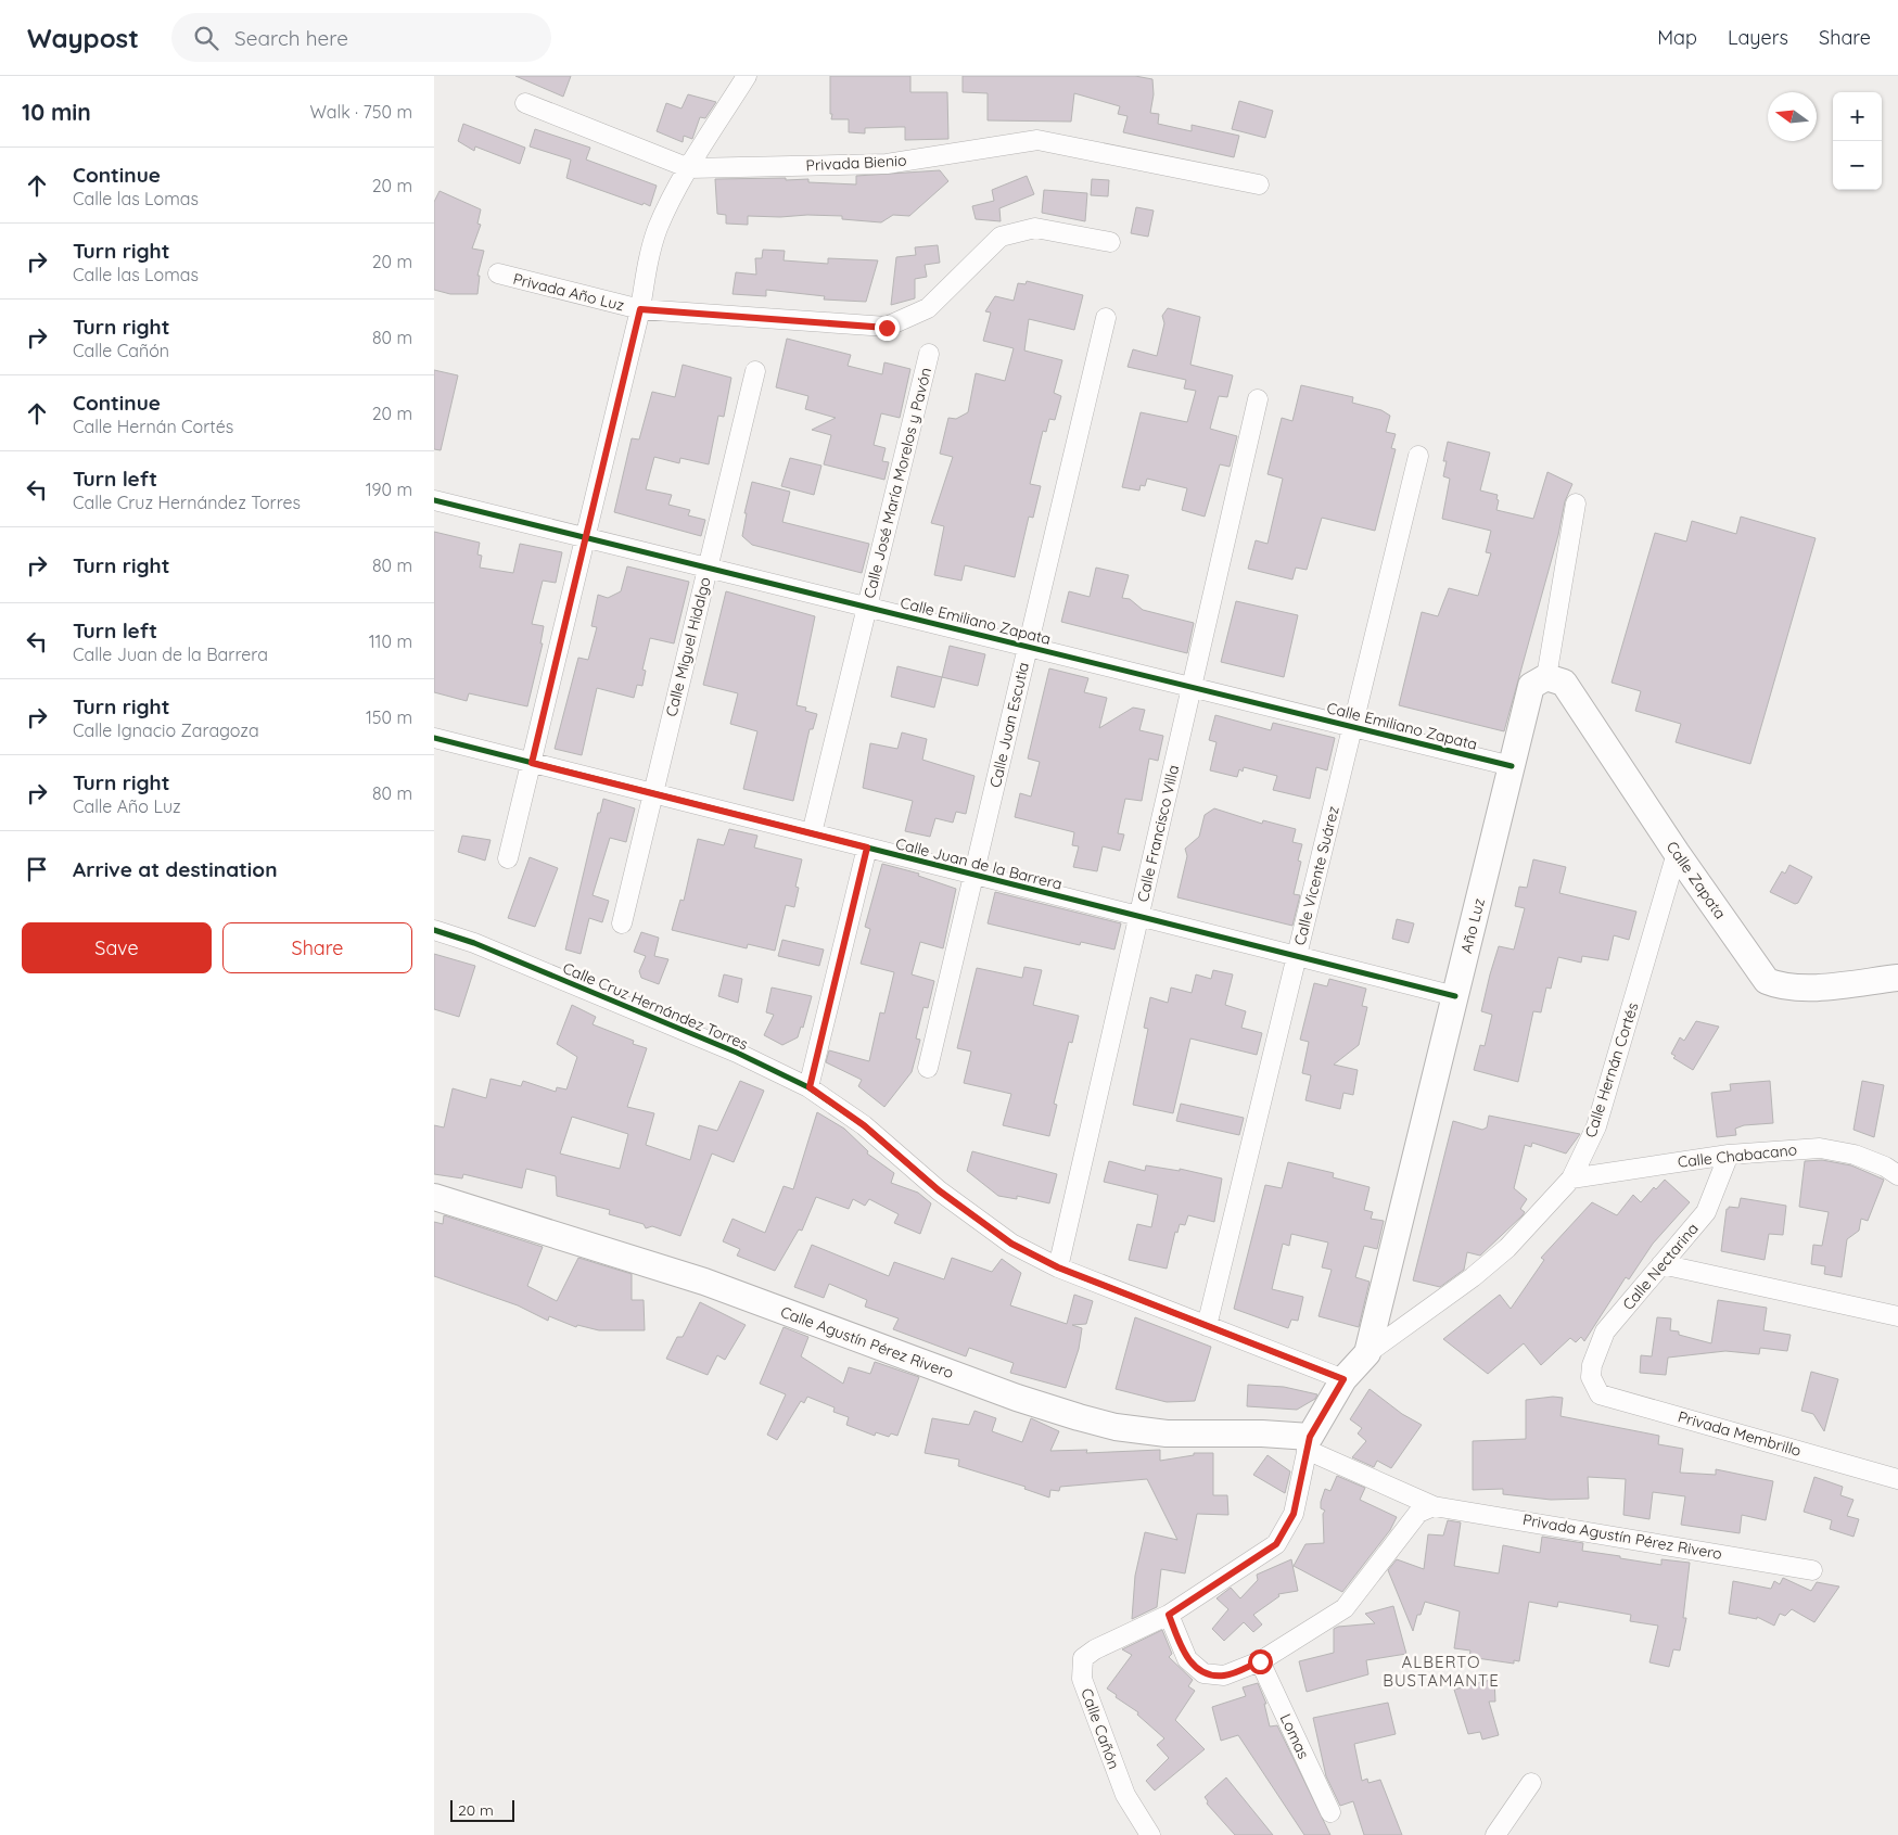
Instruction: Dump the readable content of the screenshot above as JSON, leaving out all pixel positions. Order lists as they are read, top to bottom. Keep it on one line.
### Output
{"streets":{"main road":["Calle Zapata","Año Luz","Calle Hernán Cortés","Calle Agustín Pérez Rivero"],"street":["Privada Bienio","Privada Año Luz","Calle José María Morelos y Pavón","Calle Emiliano Zapata","Calle Miguel Hidalgo","Calle Juan Escutia","Calle Francisco Villa","Calle Juan de la Barrera","Calle Vicente Suárez","Calle Cruz Hernández Torres","Calle Chabacano","Calle Nectarina","Privada Membrillo","Privada Agustín Pérez Rivero","Calle Cañón","Lomas"]},"crossings":[["Calle José María Morelos y Pavón","Calle Emiliano Zapata"],["Calle José María Morelos y Pavón","Calle Juan de la Barrera"],["Calle Emiliano Zapata","Calle Miguel Hidalgo"],["Calle Emiliano Zapata","Calle Juan Escutia"],["Calle Emiliano Zapata","Calle Francisco Villa"],["Calle Emiliano Zapata","Calle Vicente Suárez"],["Calle Emiliano Zapata","Año Luz"],["Calle Miguel Hidalgo","Calle Juan de la Barrera"],["Calle Juan Escutia","Calle Juan de la Barrera"],["Calle Francisco Villa","Calle Juan de la Barrera"],["Calle Francisco Villa","Calle Cruz Hernández Torres"],["Calle Juan de la Barrera","Calle Vicente Suárez"],["Calle Juan de la Barrera","Año Luz"],["Calle Vicente Suárez","Calle Cruz Hernández Torres"],["Calle Zapata","Año Luz"],["Calle Zapata","Calle Hernán Cortés"],["Año Luz","Calle Hernán Cortés"],["Calle Cruz Hernández Torres","Calle Hernán Cortés"],["Calle Hernán Cortés","Calle Chabacano"],["Calle Hernán Cortés","Calle Agustín Pérez Rivero"],["Calle Hernán Cortés","Calle Cañón"],["Calle Chabacano","Calle Nectarina"],["Calle Nectarina","Privada Membrillo"],["Calle Agustín Pérez Rivero","Privada Agustín Pérez Rivero"],["Calle Agustín Pérez Rivero","Calle Cañón"]],"districts":["ALBERTO BUSTAMANTE"],"scale_bar":"20 m","north":"left","page":{"header":"Waypost","search":"Search here","nav":["Map","Layers","Share"],"heading":["10 min","Walk · 750 m"],"map_buttons":["+","−"],"list":[["Continue","Calle las Lomas","20 m"],["Turn right","Calle las Lomas","20 m"],["Turn right","Calle Cañón","80 m"],["Continue","Calle Hernán Cortés","20 m"],["Turn left","Calle Cruz Hernández Torres","190 m"],["Turn right","80 m"],["Turn left","Calle Juan de la Barrera","110 m"],["Turn right","Calle Ignacio Zaragoza","150 m"],["Turn right","Calle Año Luz","80 m"],"Arrive at destination"],"buttons":["Save","Share"],"scale":"20 m"}}
